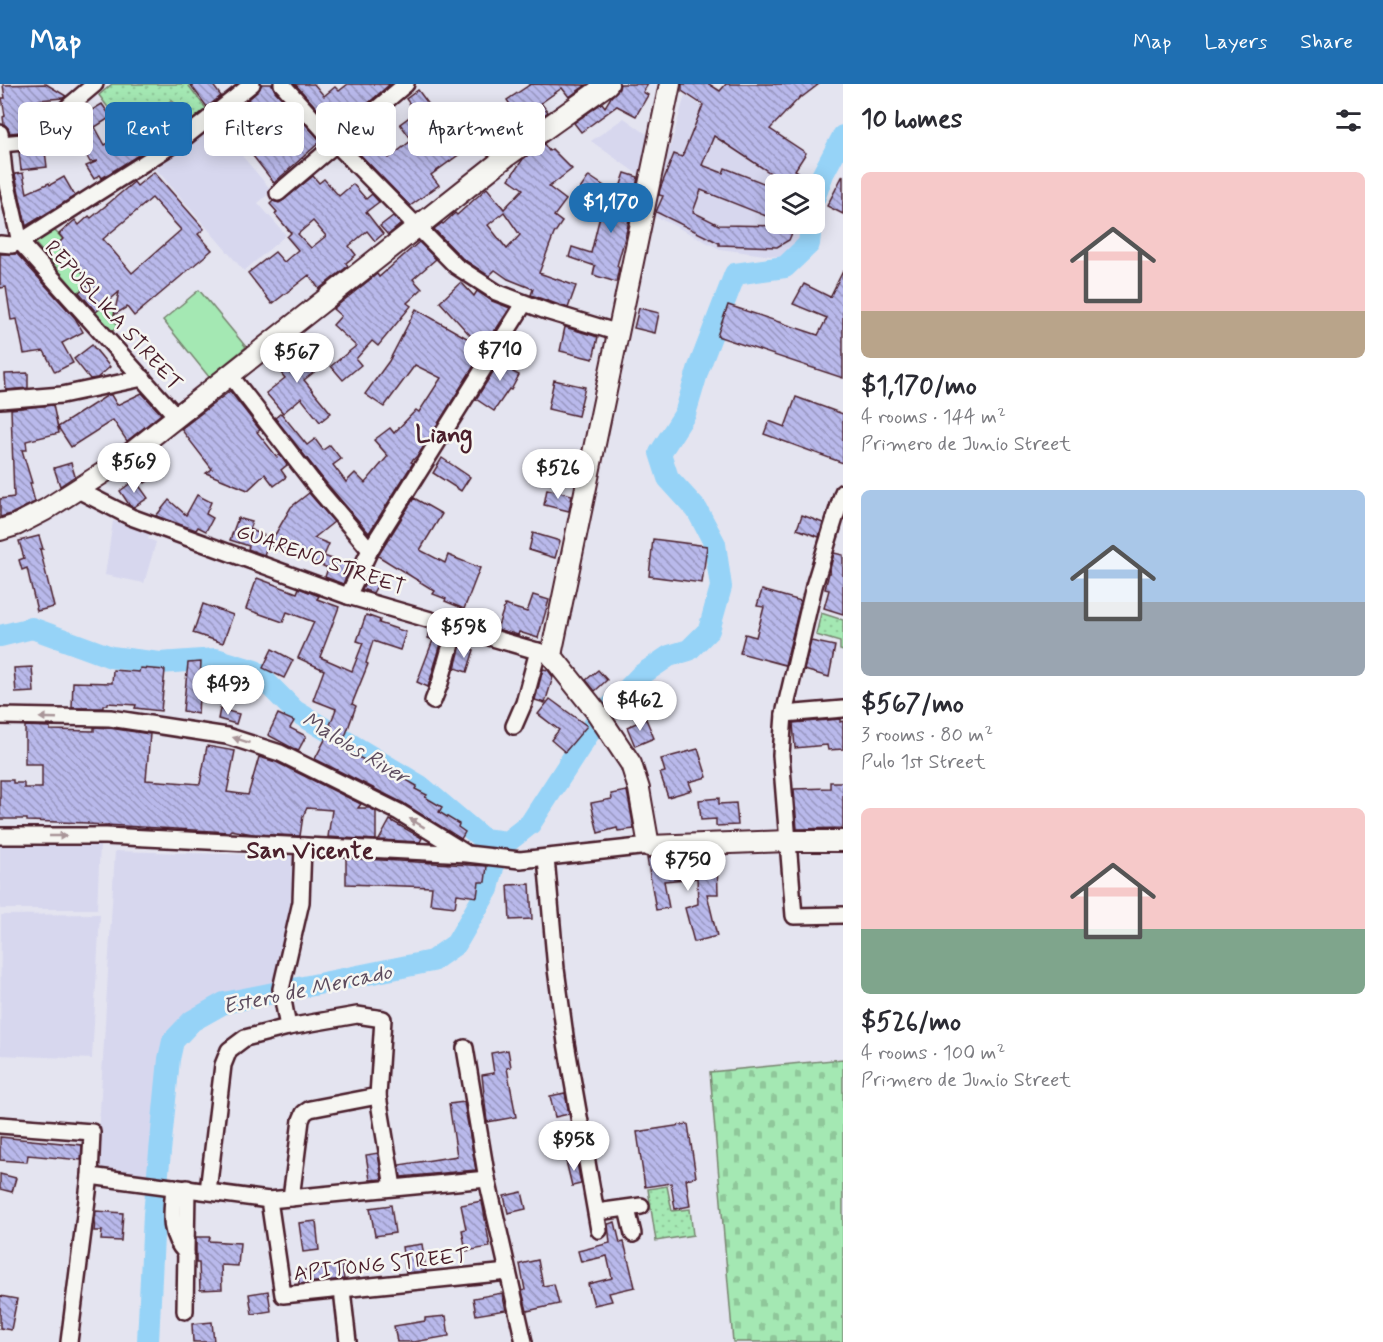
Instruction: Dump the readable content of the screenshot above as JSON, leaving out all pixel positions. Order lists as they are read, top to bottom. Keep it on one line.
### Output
{"streets":{"street":["REPUBLIKA STREET","GUARENO STREET","APITONG STREET"]},"districts":["Liang","San Vicente"],"water":["Malolos River","Estero de Mercado"],"page":{"header":"Map","nav":["Map","Layers","Share"],"heading":"10 homes","chip":["Buy","Rent","Filters","New","Apartment"],"list":[{"name":"$1,170/mo","note":"4 rooms · 144 m² · Primero de Junio Street"},{"name":"$567/mo","note":"3 rooms · 80 m² · Pulo 1st Street"},{"name":"$526/mo","note":"4 rooms · 100 m² · Primero de Junio Street"}],"price":["$1,170","$710","$567","$569","$526","$598","$493","$462","$750","$958"]}}
